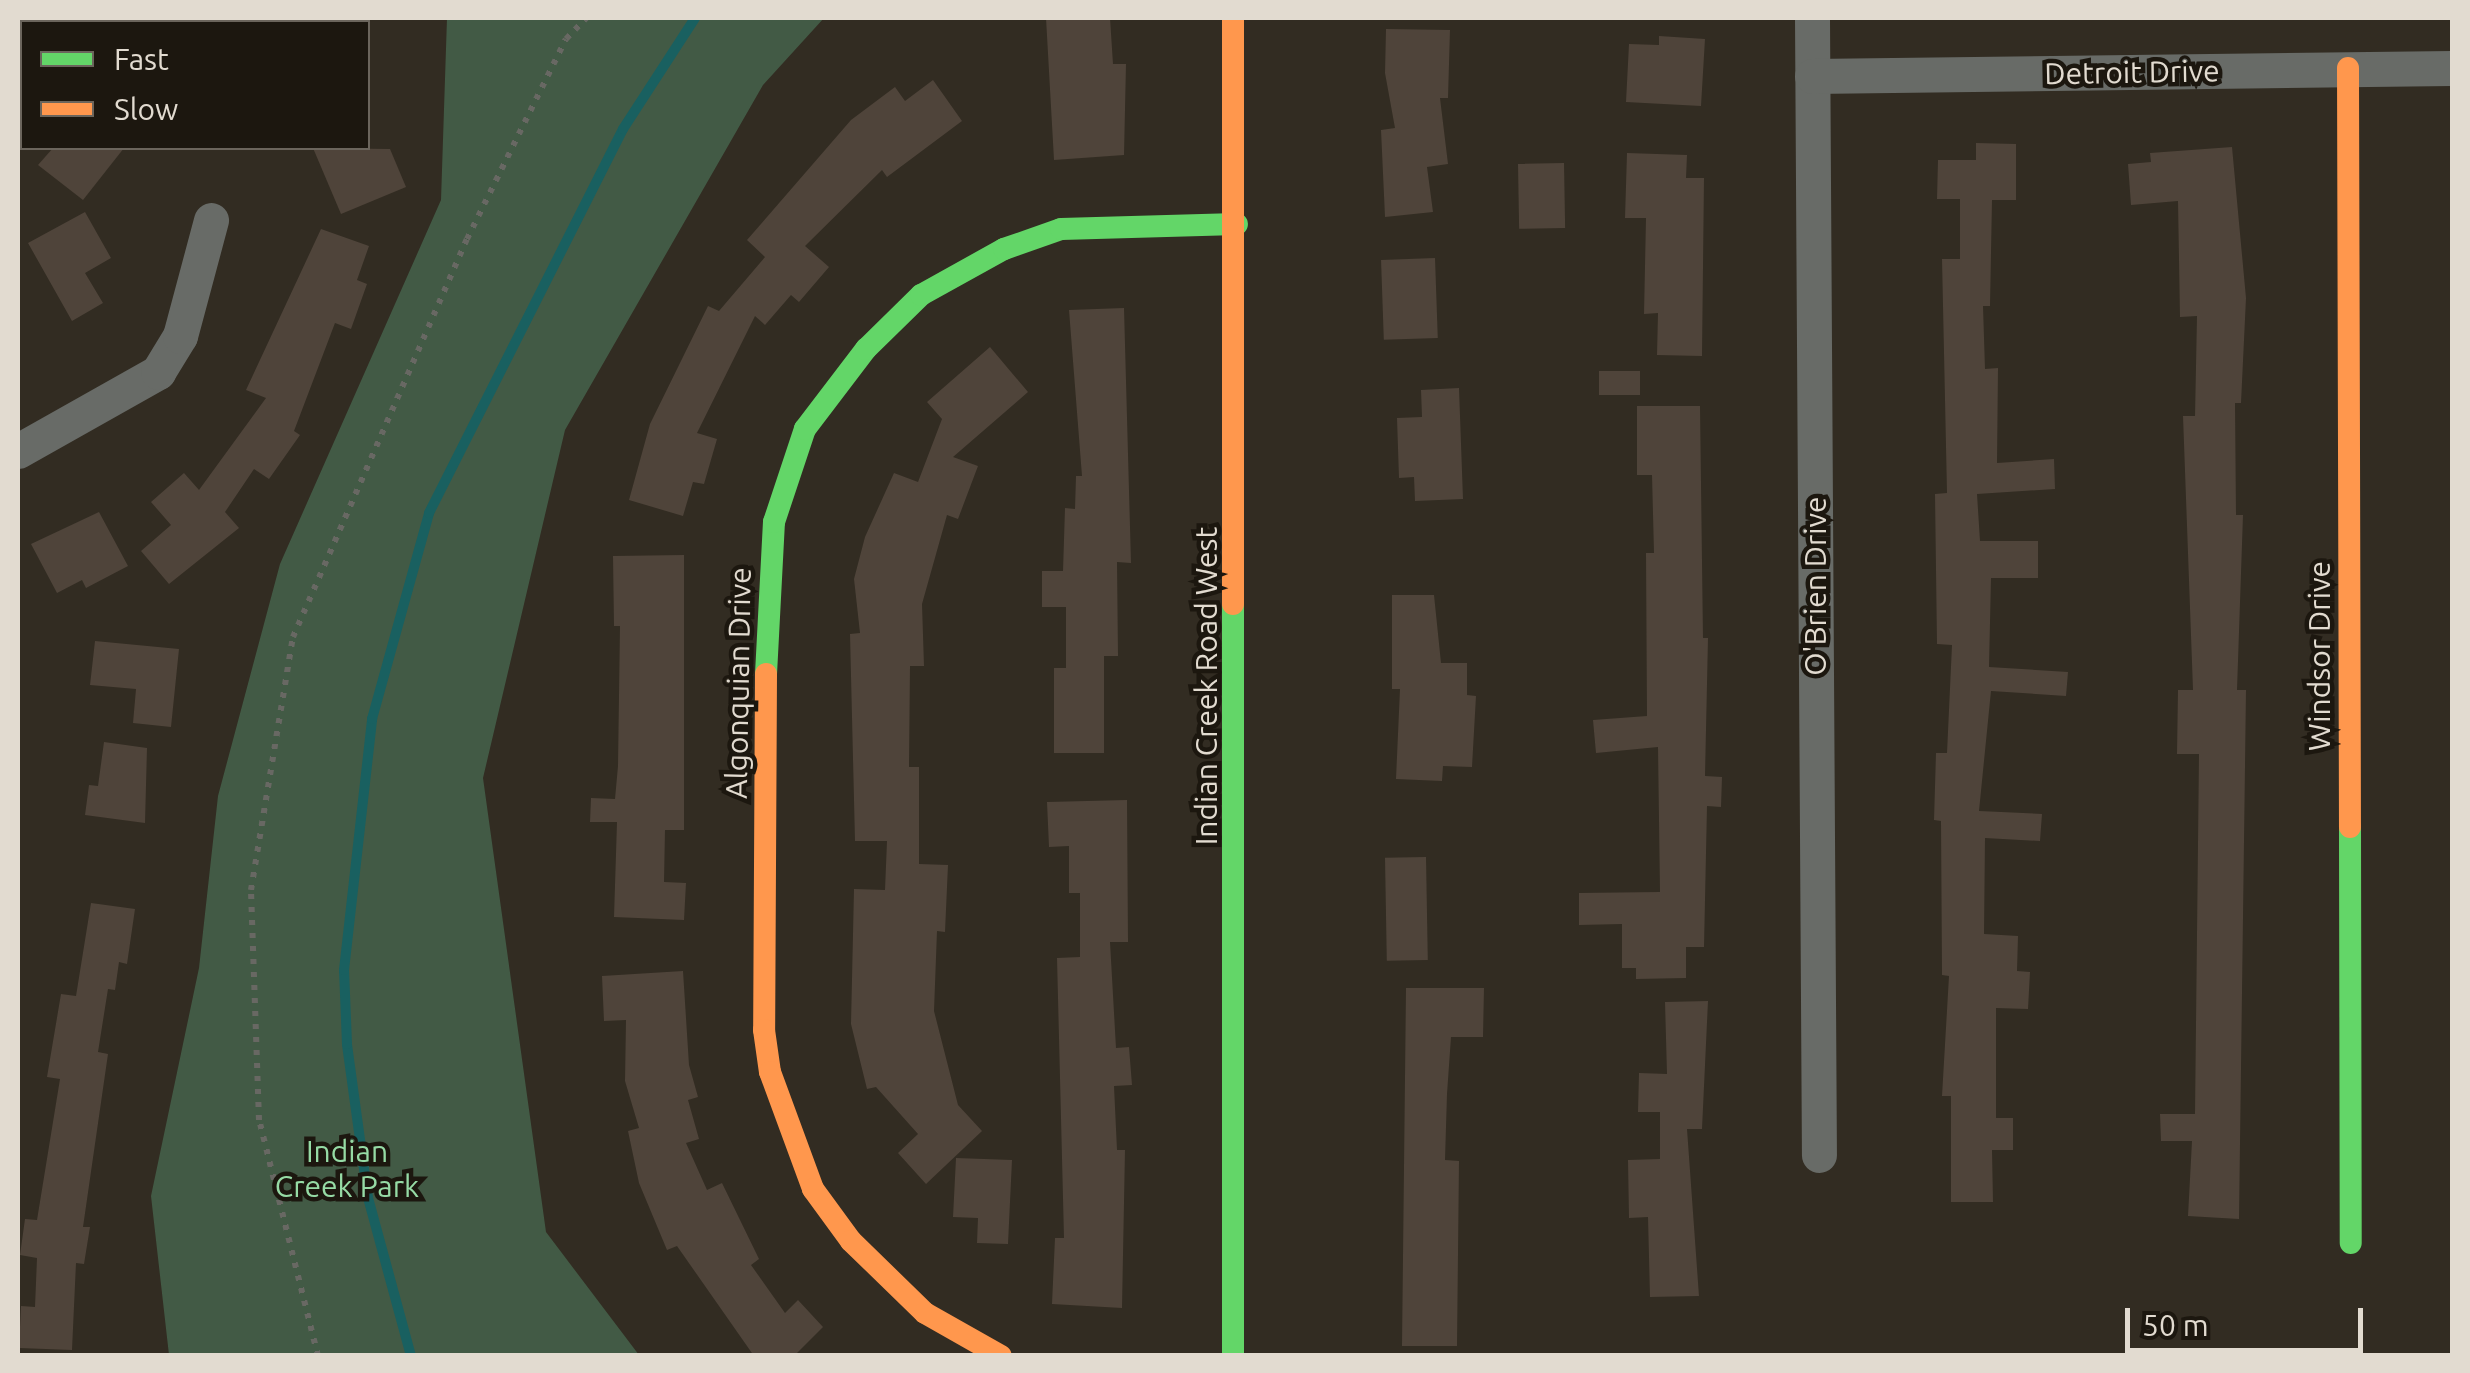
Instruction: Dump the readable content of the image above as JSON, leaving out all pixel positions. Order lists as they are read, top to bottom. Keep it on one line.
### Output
{"streets":{"street":["Detroit Drive","O'Brien Drive","Windsor Drive","Algonquian Drive","Indian Creek Road West"]},"crossings":[["Detroit Drive","O'Brien Drive"],["Detroit Drive","Windsor Drive"],["Algonquian Drive","Indian Creek Road West"]],"parks":["Indian Creek Park"],"legend":["Fast","Slow"],"scale_bar":"50 m"}
